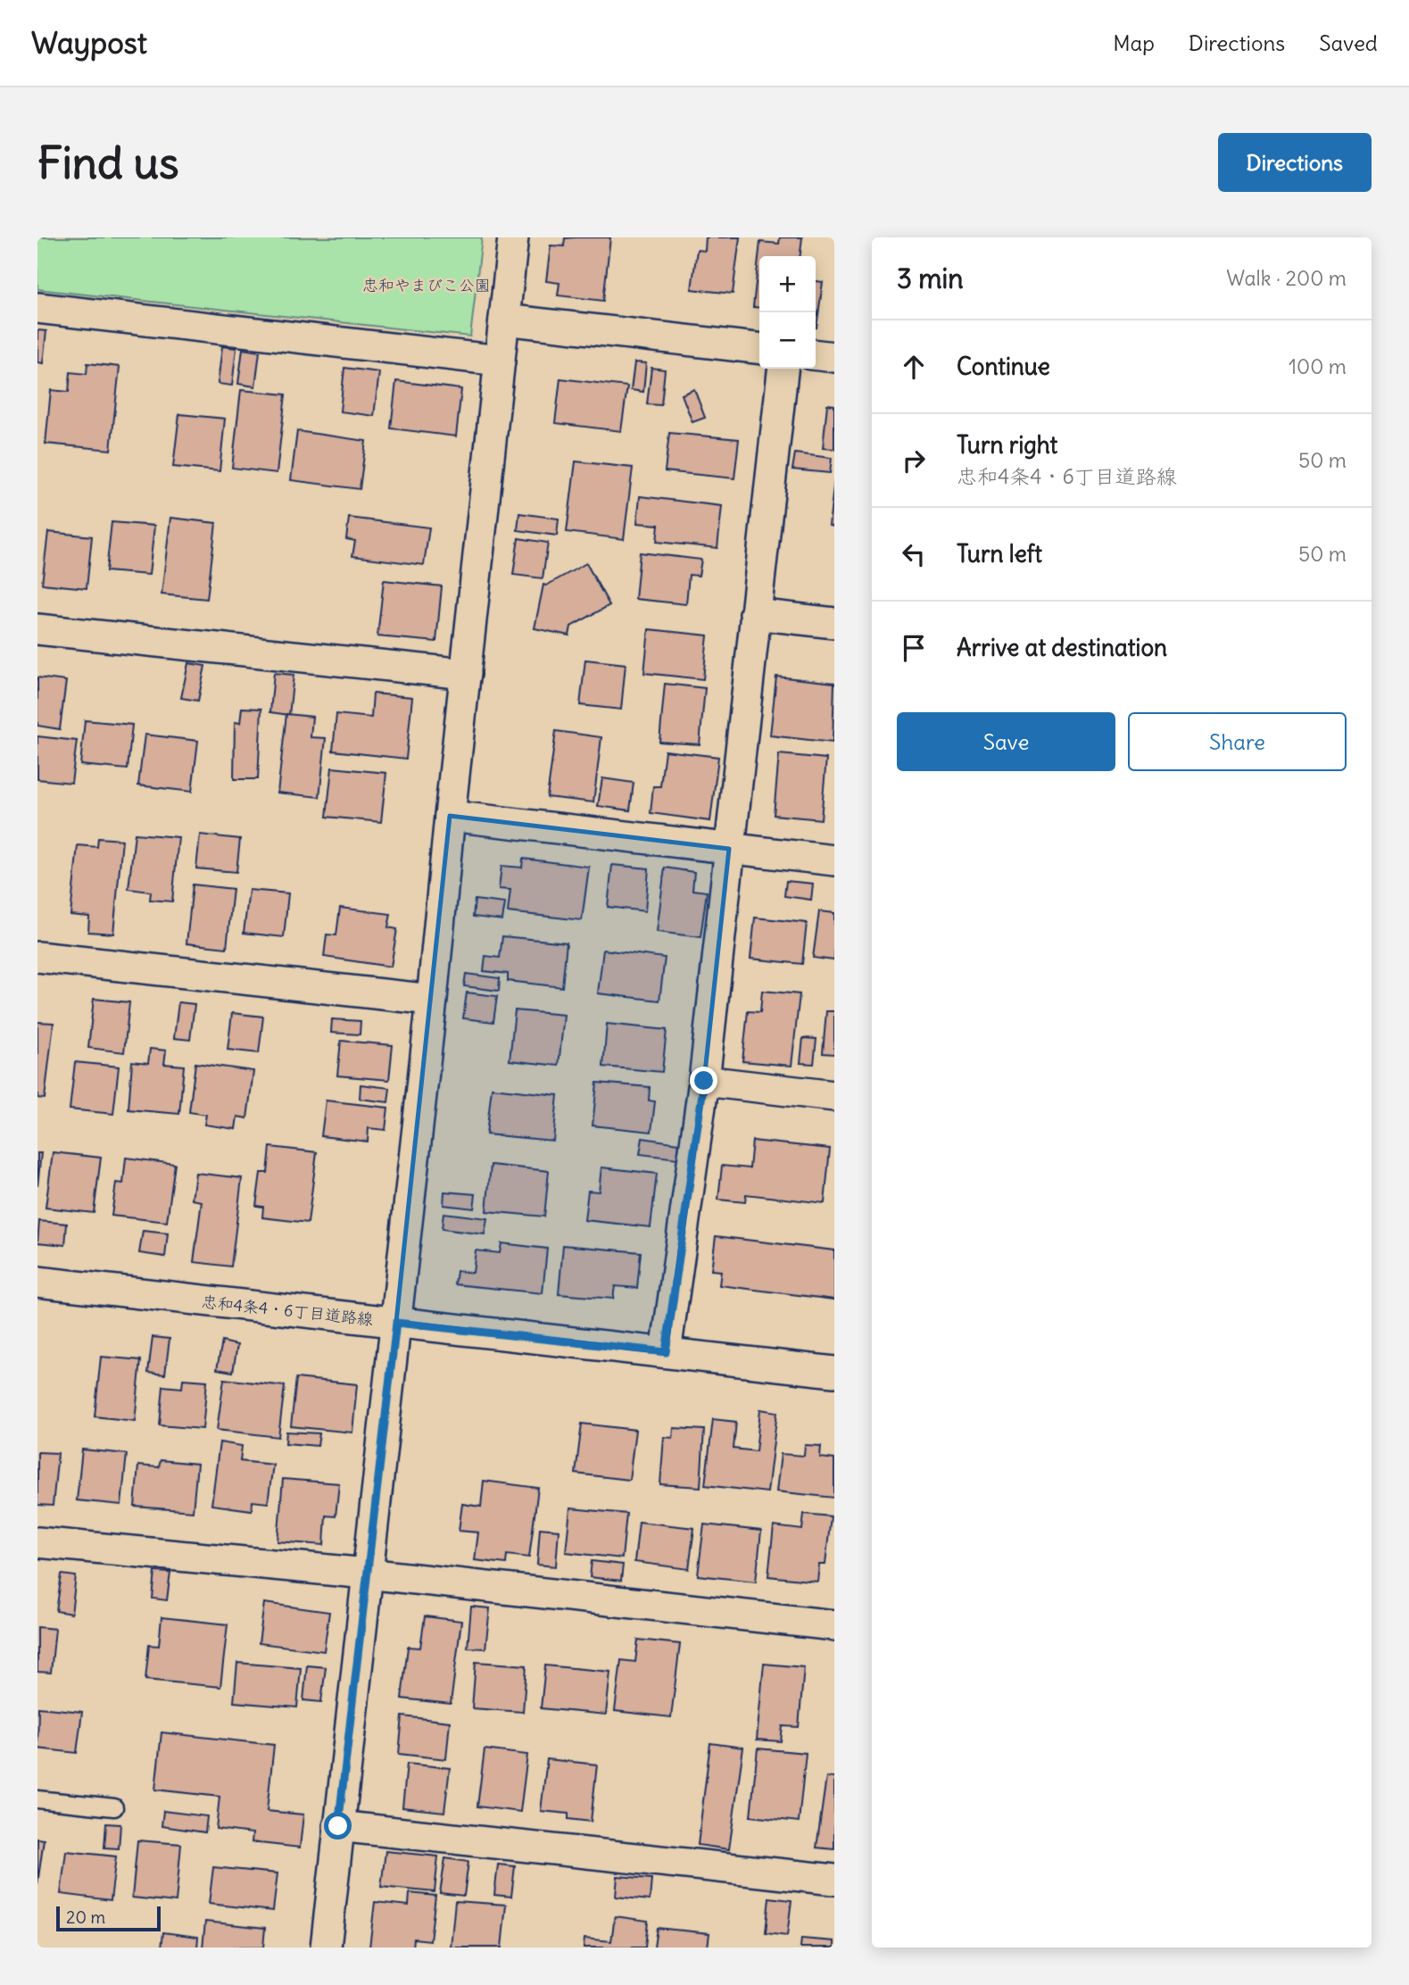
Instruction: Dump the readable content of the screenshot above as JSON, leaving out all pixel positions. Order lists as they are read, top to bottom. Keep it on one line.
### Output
{"streets":{"street":["忠和4条4・6丁目道路線"]},"parks":["忠和やまびこ公園"],"scale_bar":"20 m","page":{"header":"Waypost","nav":["Map","Directions","Saved"],"buttons":["Directions",["Save","Share"]],"title":"Find us","heading":["3 min","Walk · 200 m"],"map_buttons":["+","−"],"list":[["Continue","100 m"],["Turn right","忠和4条4・6丁目道路線","50 m"],["Turn left","50 m"],"Arrive at destination"],"scale":"20 m"}}
